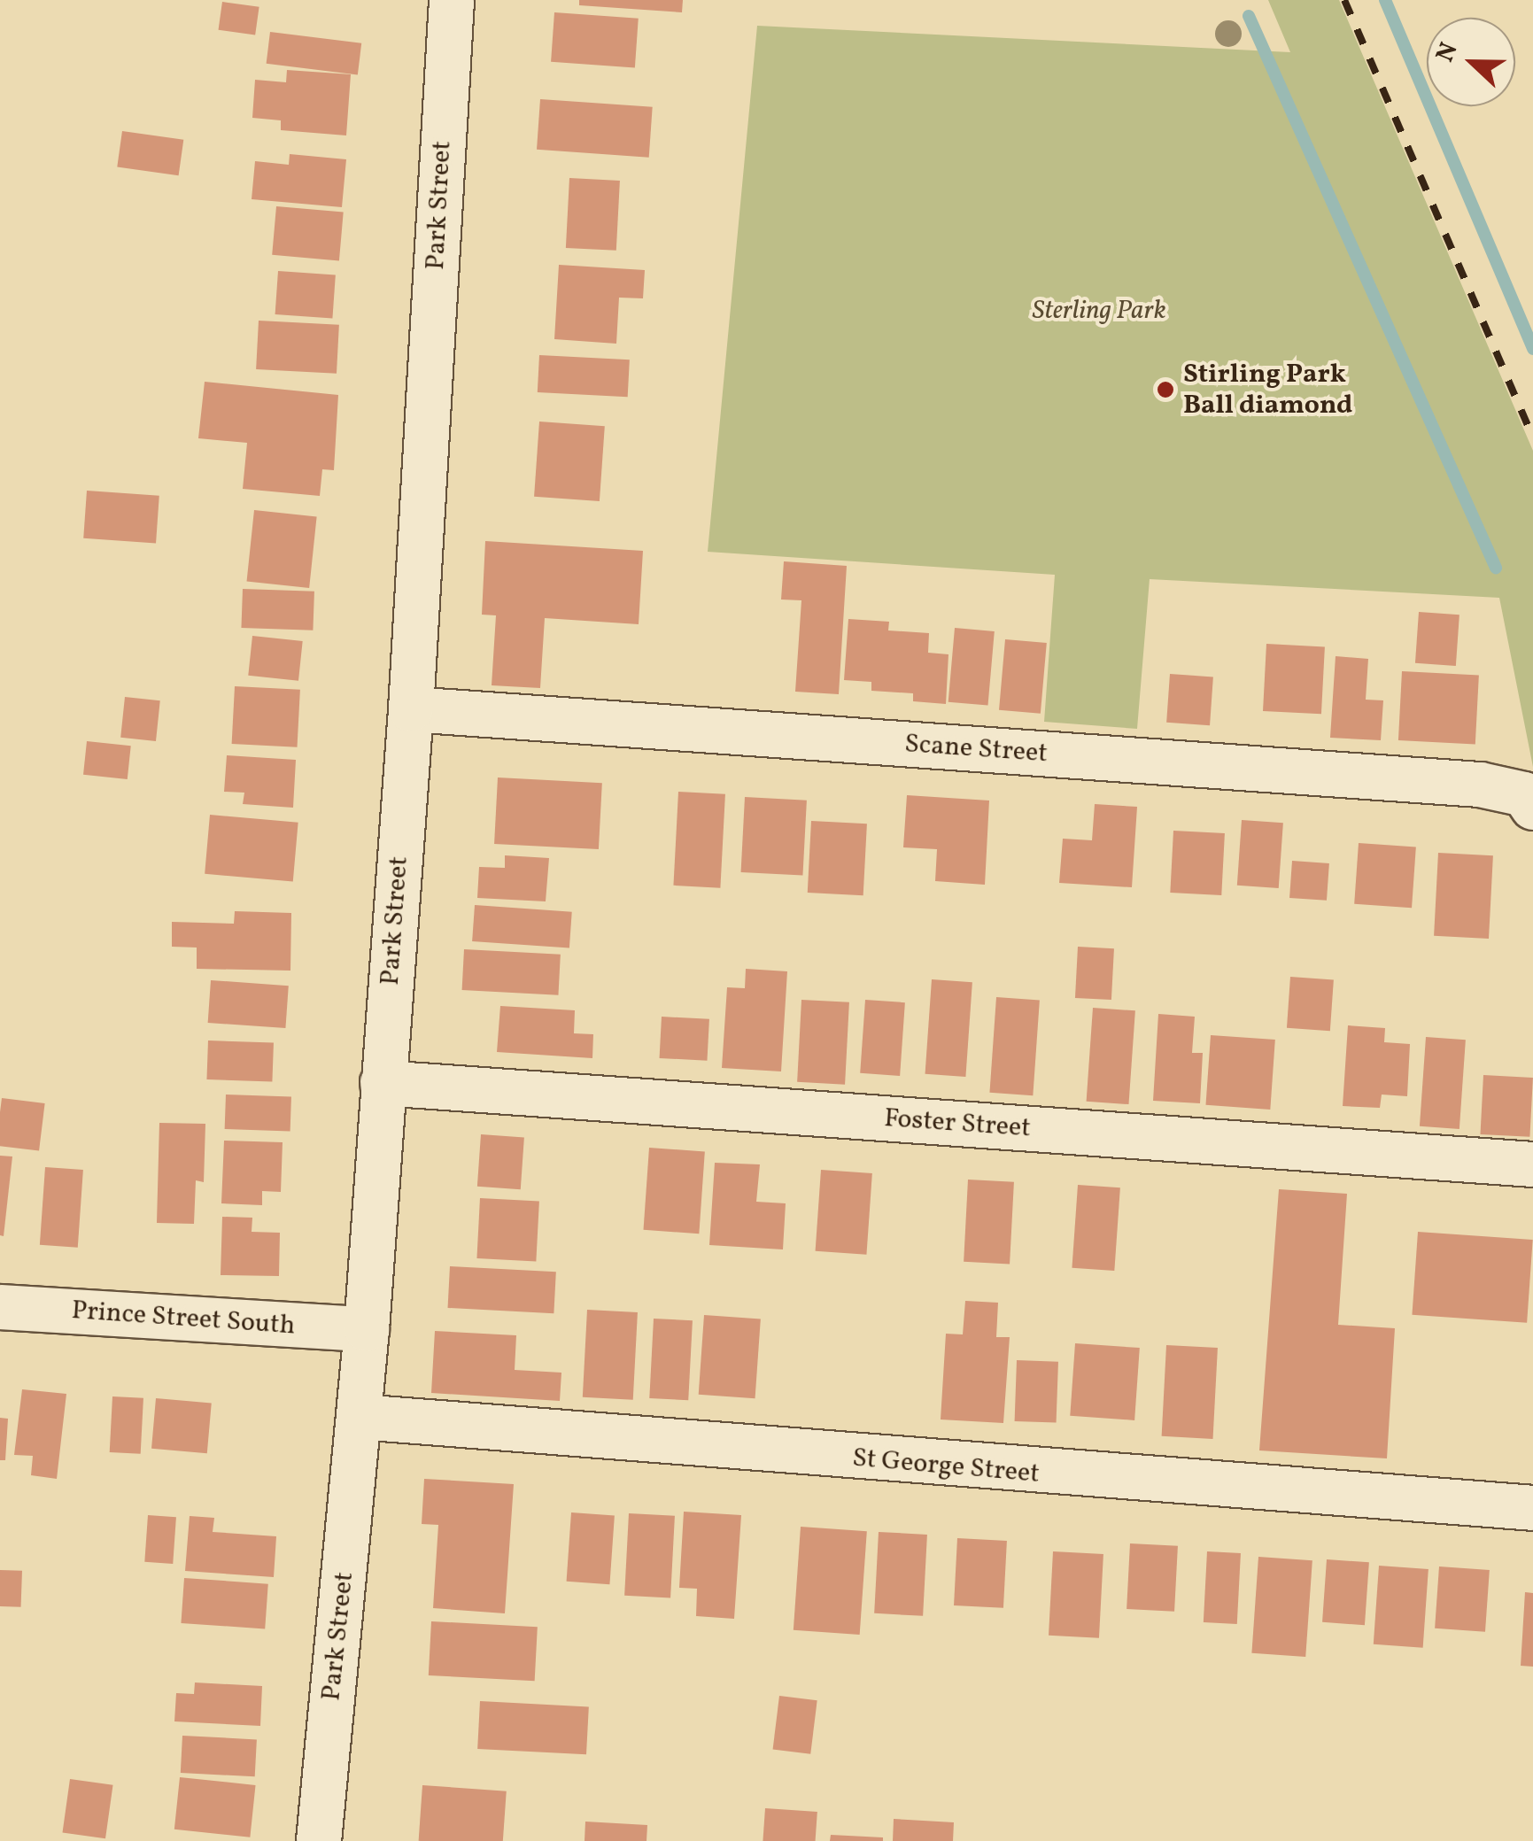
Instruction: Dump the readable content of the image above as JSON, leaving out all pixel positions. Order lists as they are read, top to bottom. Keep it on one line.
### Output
{"streets":{"street":["Park Street","Scane Street","Foster Street","Prince Street South","St George Street"]},"crossings":[["Park Street","Scane Street"],["Park Street","Foster Street"],["Park Street","Prince Street South"],["Park Street","St George Street"]],"parks":["Sterling Park"],"places":["Stirling Park Ball diamond"],"north":"left"}
